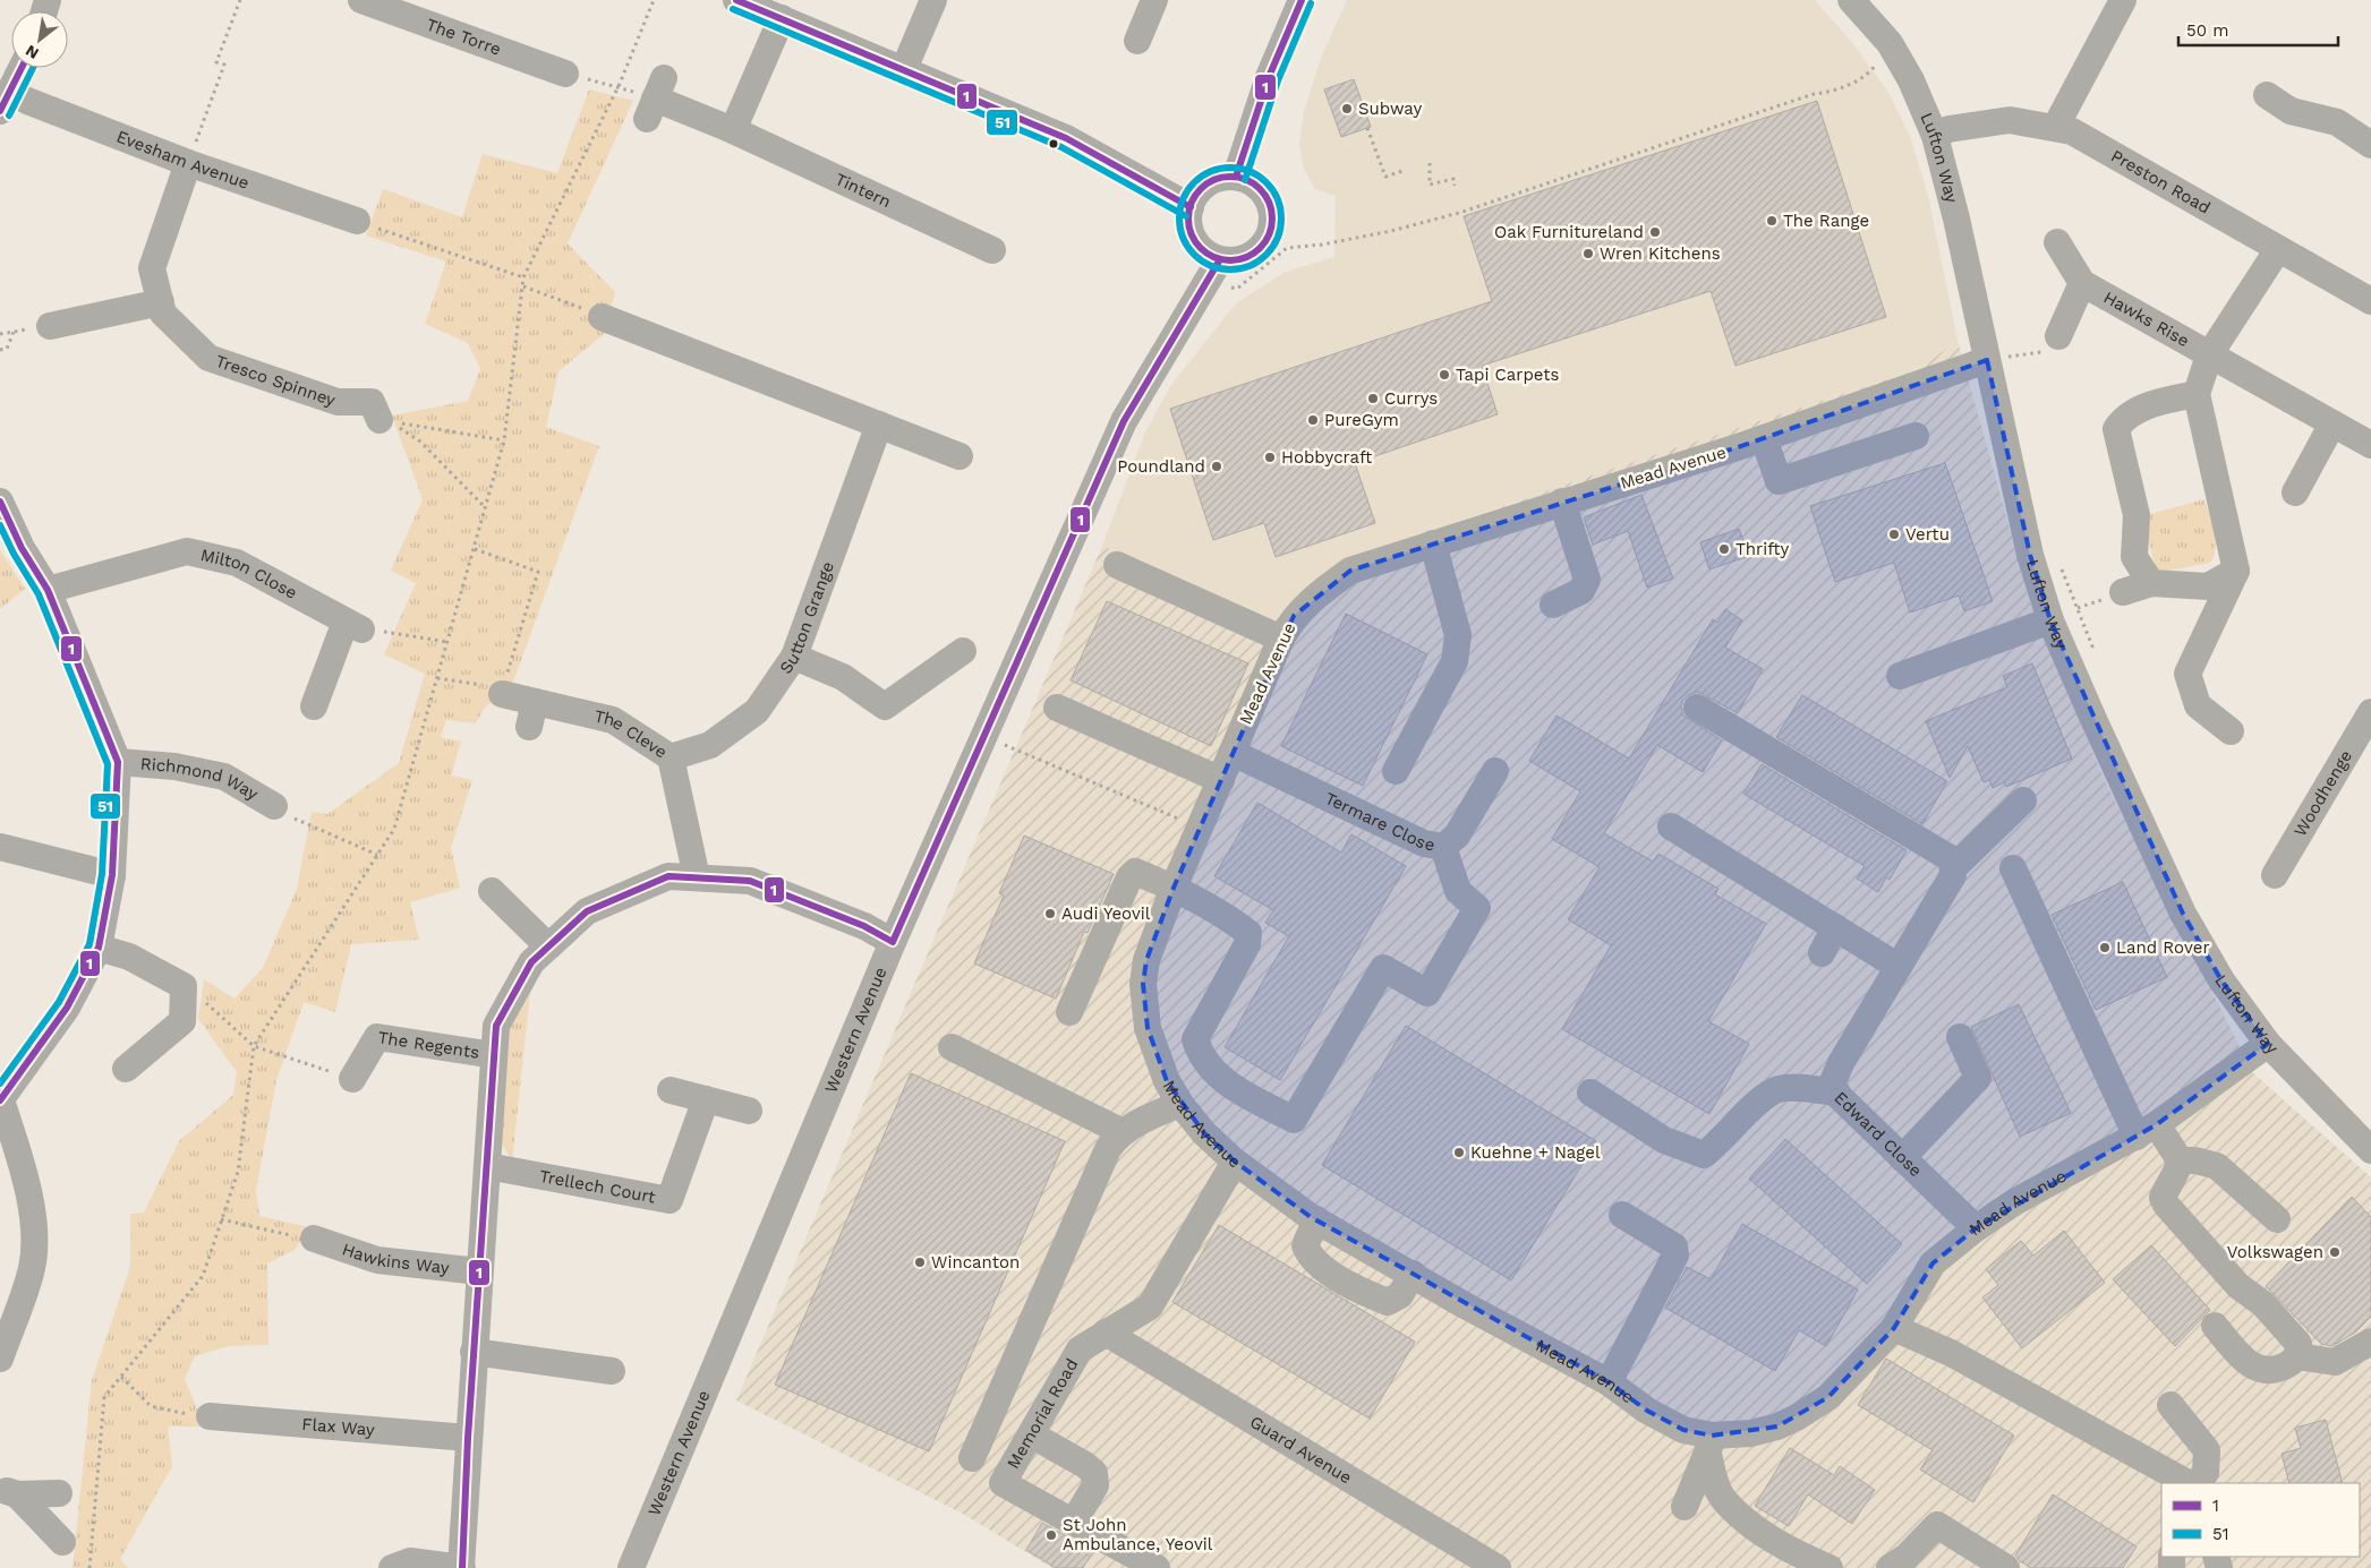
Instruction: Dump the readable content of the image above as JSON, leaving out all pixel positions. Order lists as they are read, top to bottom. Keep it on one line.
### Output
{"streets":{"street":["The Torre","Lufton Way","Evesham Avenue","Preston Road","Tintern","Hawks Rise","Tresco Spinney","Mead Avenue","Milton Close","Sutton Grange","The Cleve","Richmond Way","Woodhenge","Termare Close","Western Avenue","The Regents","Edward Close","Trellech Court","Hawkins Way","Memorial Road","Flax Way","Guard Avenue"]},"crossings":[["Lufton Way","Preston Road"],["Lufton Way","Mead Avenue"],["Evesham Avenue","Tresco Spinney"],["Mead Avenue","Termare Close"],["Mead Avenue","Edward Close"],["Mead Avenue","Memorial Road"],["Sutton Grange","The Cleve"],["Memorial Road","Guard Avenue"]],"places":["Subway","The Range","Oak Furnitureland","Wren Kitchens","Tapi Carpets","Currys","PureGym","Hobbycraft","Poundland","Vertu","Thrifty","Audi Yeovil","Land Rover","Kuehne + Nagel","Volkswagen","Wincanton","St John Ambulance, Yeovil"],"lines":["transit line 1","transit line 51"],"legend":["1","51"],"scale_bar":"50 m","north":"bottom left"}
